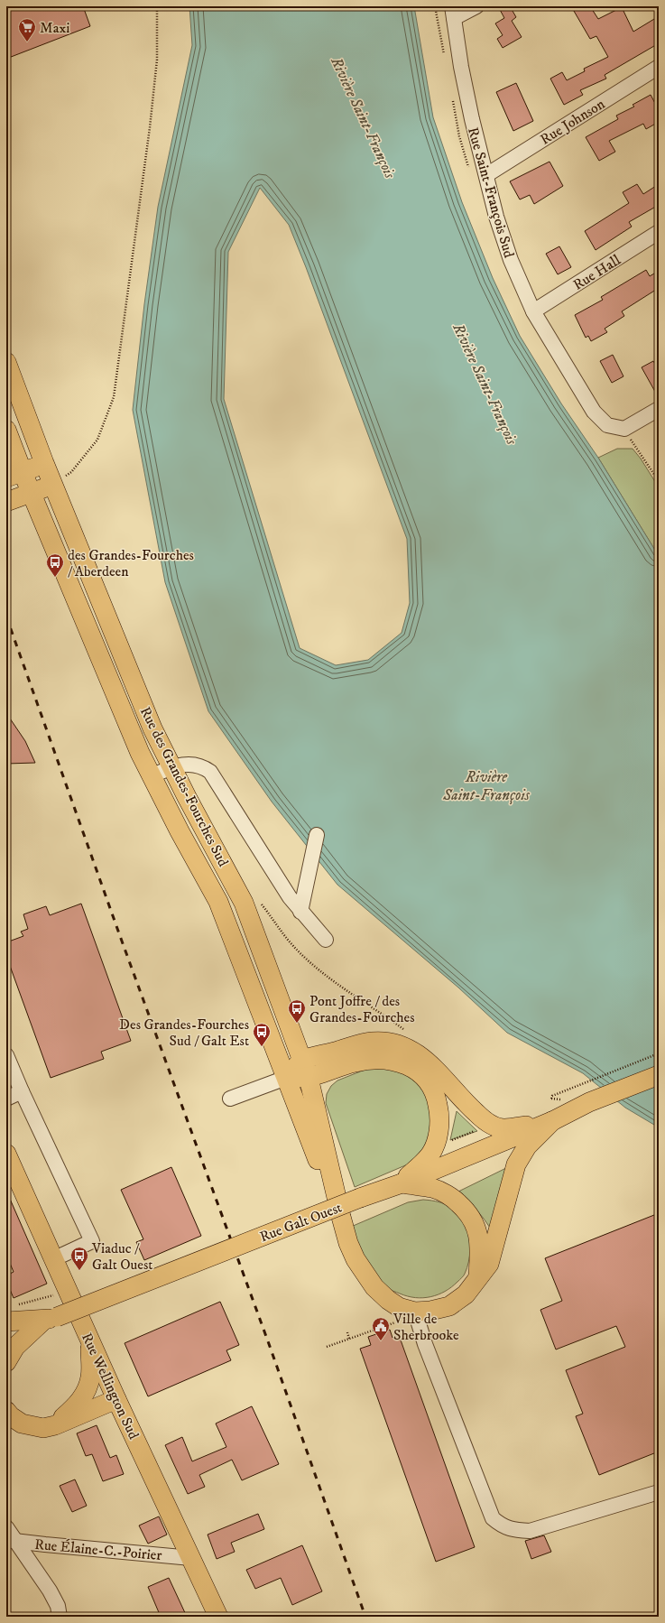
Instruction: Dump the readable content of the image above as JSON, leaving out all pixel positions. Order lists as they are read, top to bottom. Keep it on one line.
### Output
{"streets":{"main road":["Rue des Grandes-Fourches Sud","Rue Galt Ouest","Rue Wellington Sud"],"street":["Rue Johnson","Rue Saint-François Sud","Rue Hall","Rue Élaine-C.-Poirier"]},"crossings":[["Rue Johnson","Rue Saint-François Sud"],["Rue Saint-François Sud","Rue Hall"],["Rue des Grandes-Fourches Sud","Rue Galt Ouest"],["Rue Wellington Sud","Rue Élaine-C.-Poirier"]],"water":["Rivière Saint-François"],"places":{"supermarket":["Maxi"],"bus stop":["des Grandes-Fourches / Aberdeen","Pont Joffre / des Grandes-Fourches","Des Grandes-Fourches Sud / Galt Est","Viaduc / Galt Ouest"],"public building":["Ville de Sherbrooke"]}}
